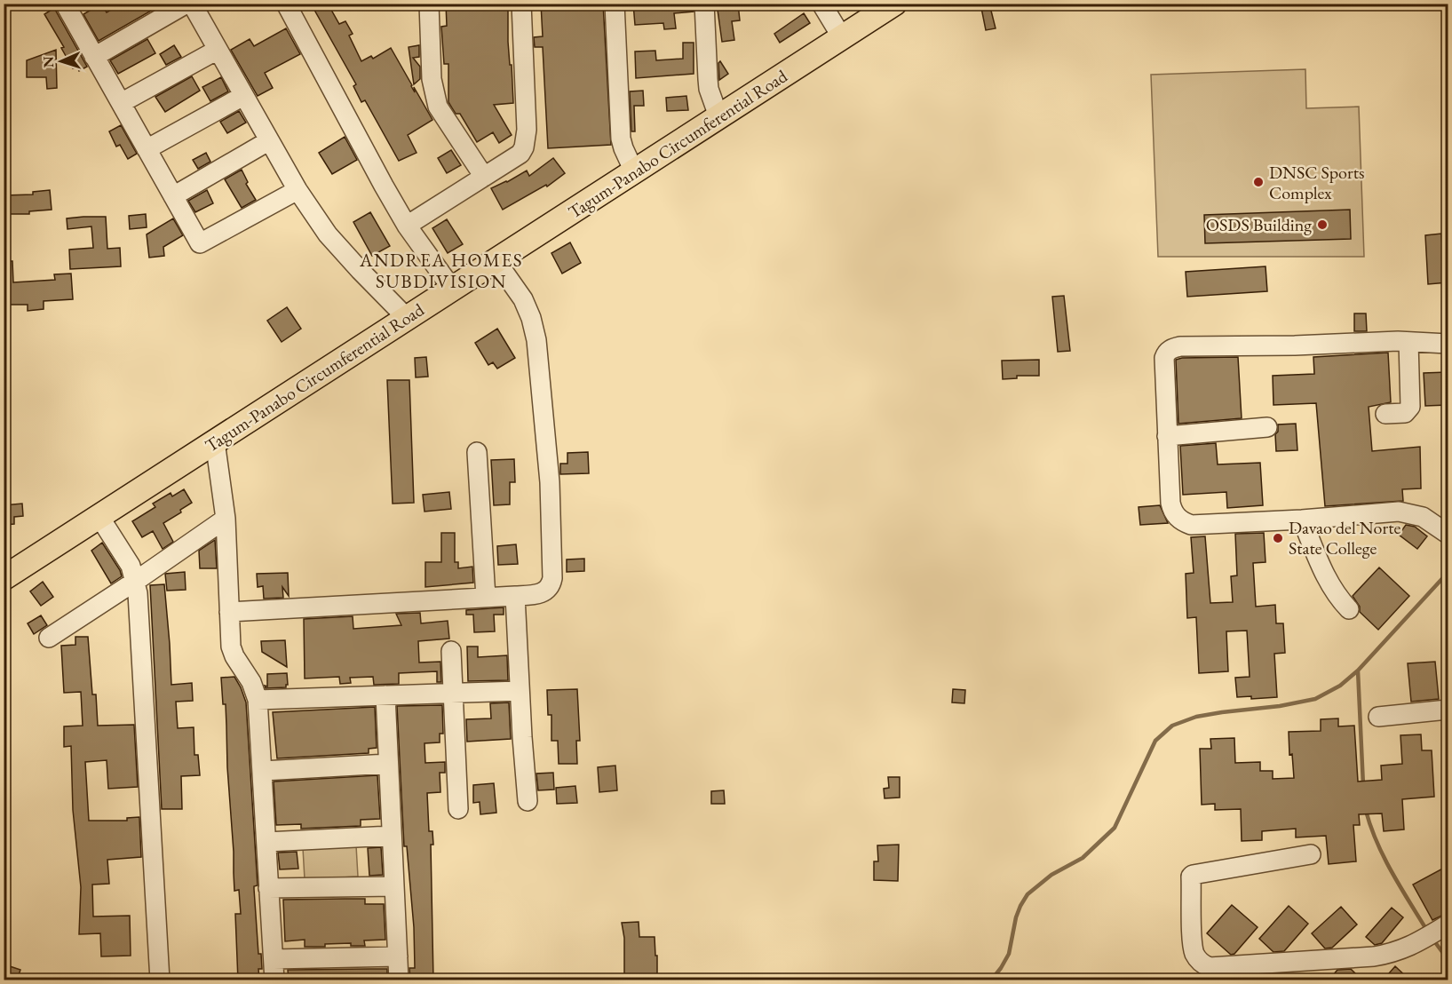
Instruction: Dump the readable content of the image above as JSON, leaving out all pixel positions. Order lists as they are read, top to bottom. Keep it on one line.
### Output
{"streets":{"main road":["Tagum-Panabo Circumferential Road"]},"districts":["ANDREA HOMES SUBDIVISION"],"places":["DNSC Sports Complex","OSDS Building","Davao del Norte State College"],"north":"left"}
